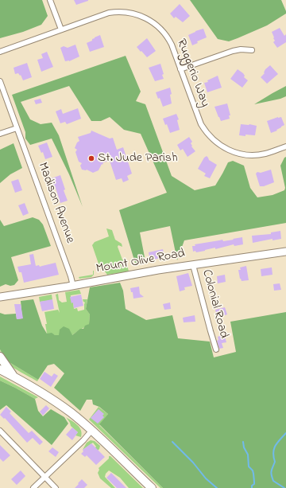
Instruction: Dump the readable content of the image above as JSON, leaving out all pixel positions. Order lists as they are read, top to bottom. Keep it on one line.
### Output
{"streets":{"main road":["Mount Olive Road"],"street":["Ruggerio Way","Madison Avenue","Colonial Road"]},"crossings":[["Madison Avenue","Mount Olive Road"],["Mount Olive Road","Colonial Road"]],"places":["St. Jude Parish"]}
